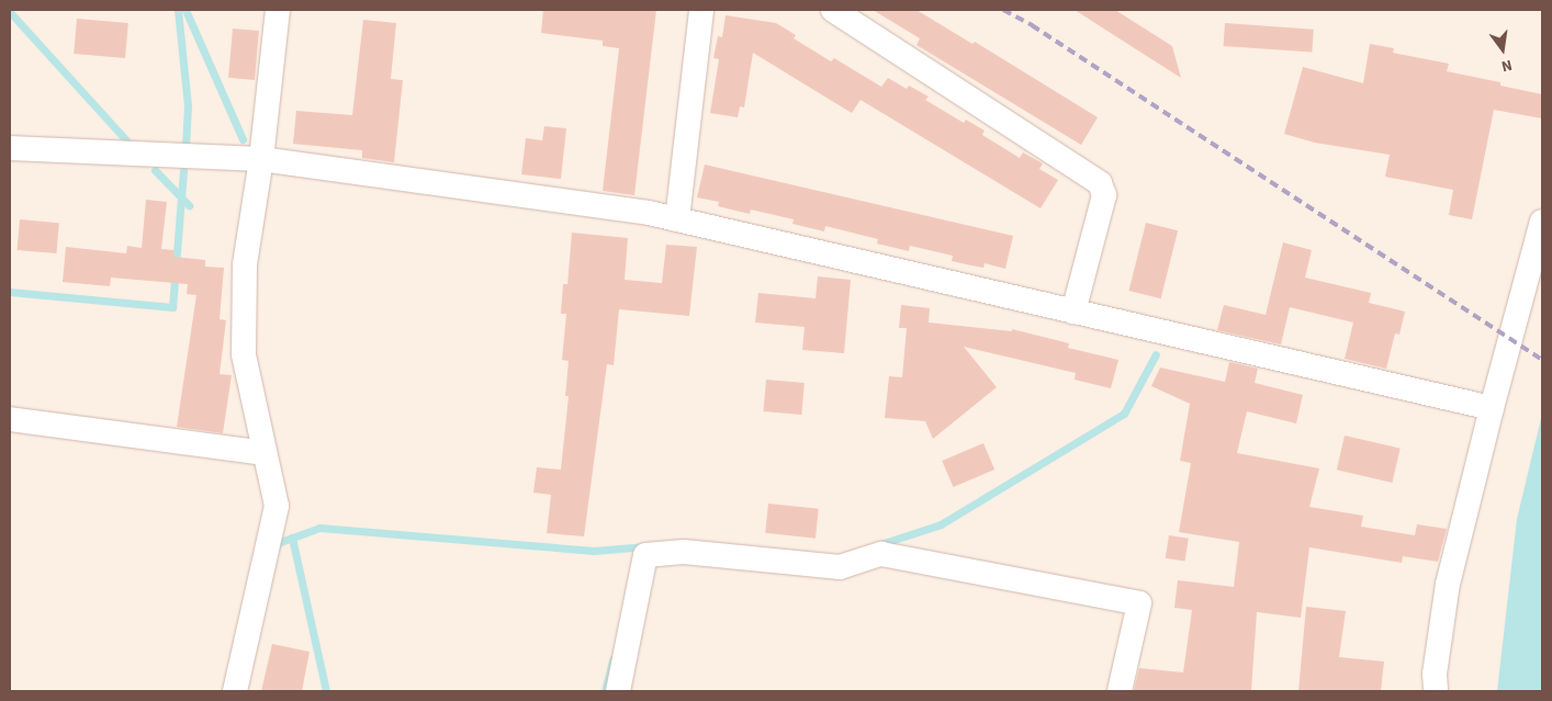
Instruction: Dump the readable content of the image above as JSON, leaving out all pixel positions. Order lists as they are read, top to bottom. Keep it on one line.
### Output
{"north":"bottom"}
